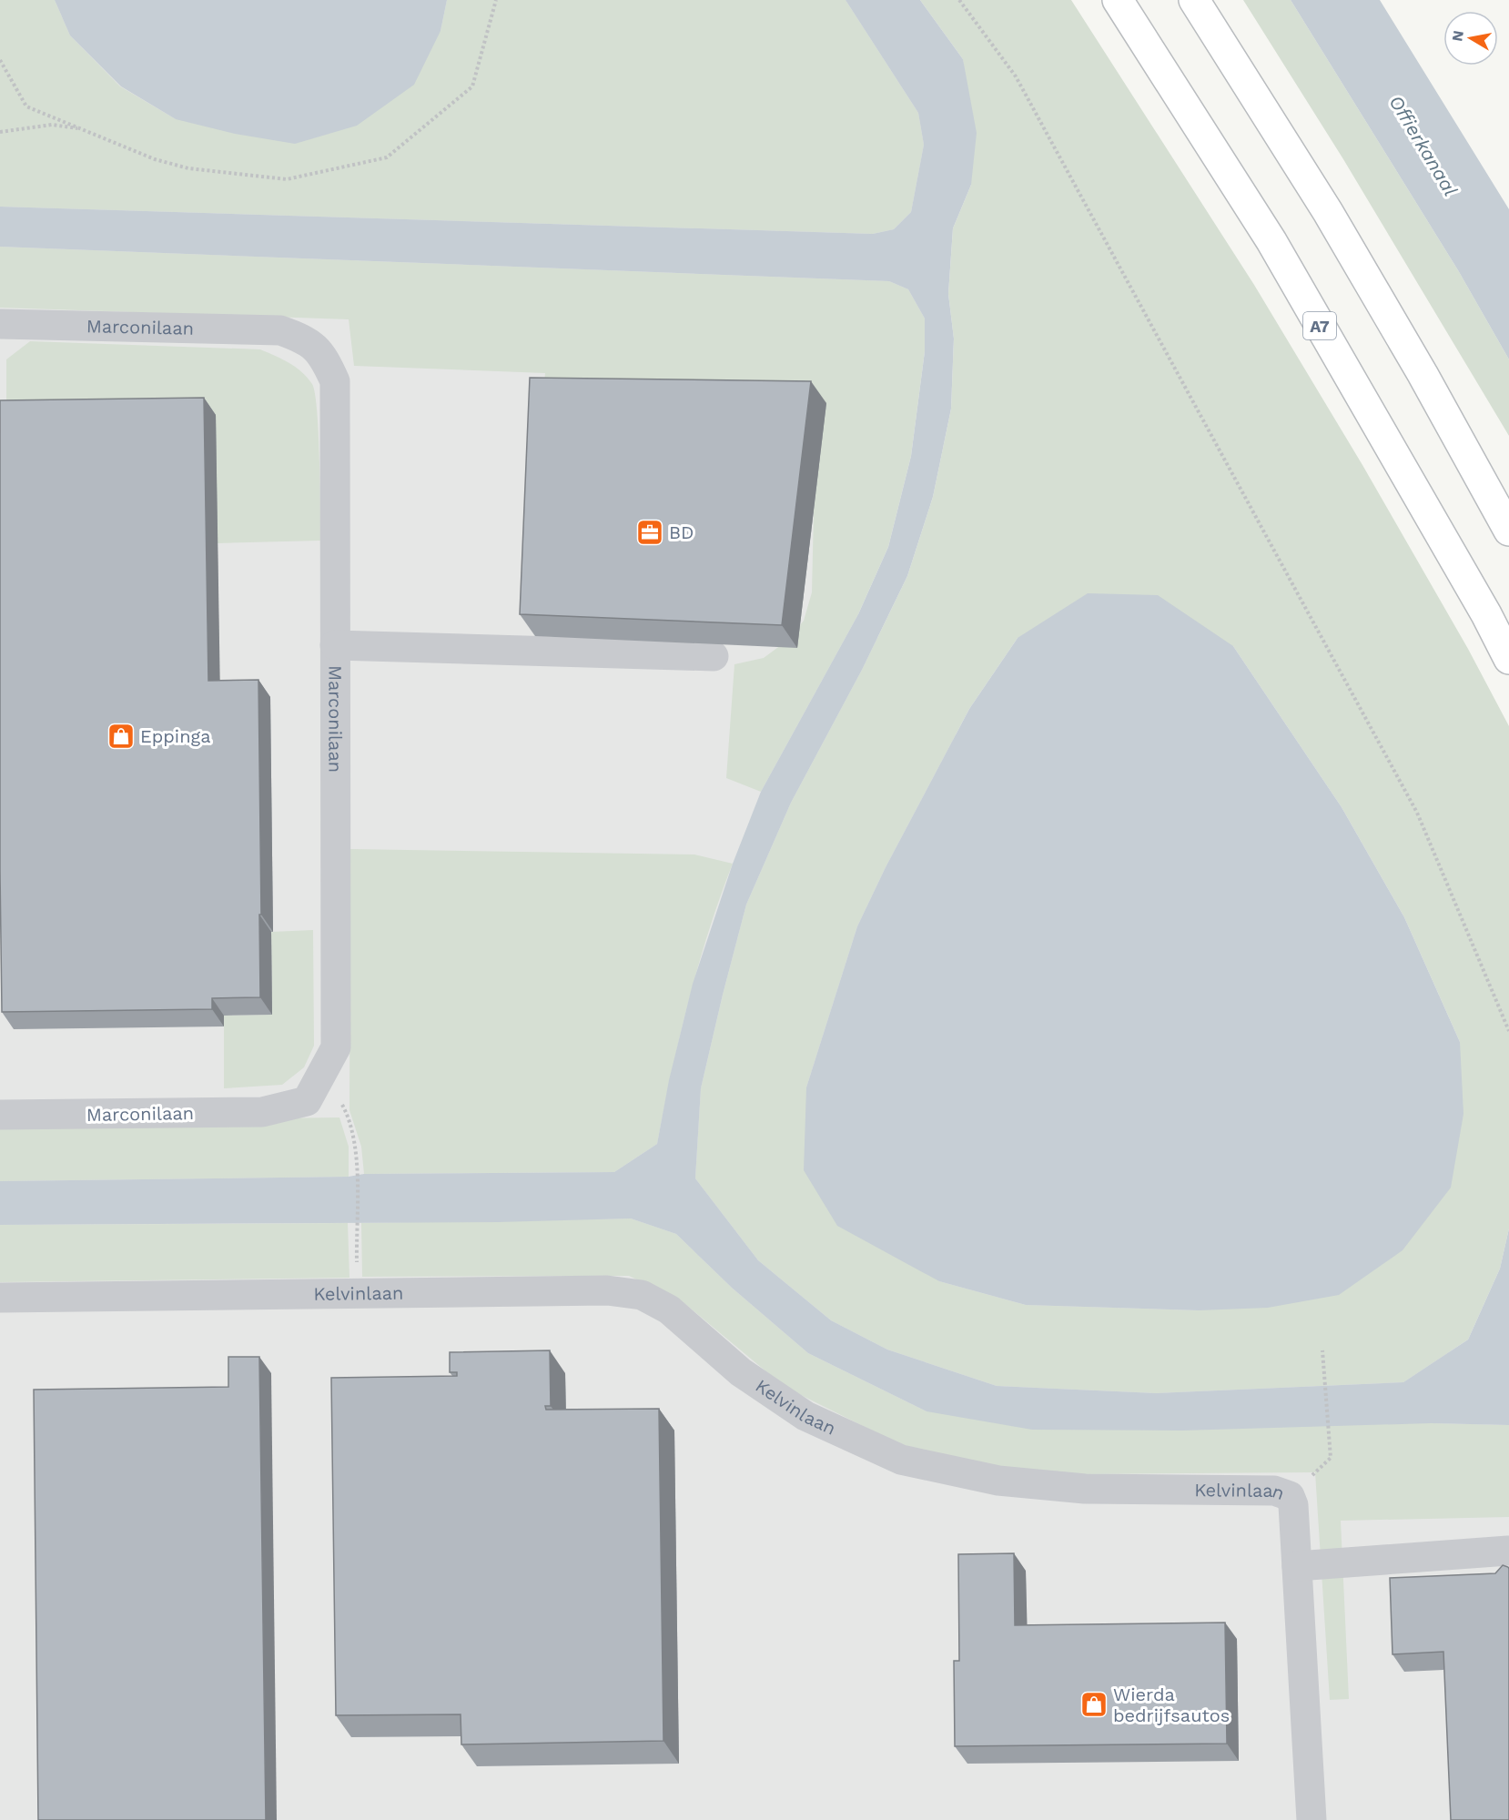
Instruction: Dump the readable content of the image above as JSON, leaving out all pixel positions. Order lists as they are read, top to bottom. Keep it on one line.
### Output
{"streets":{"highway":["A7"],"street":["Marconilaan","Kelvinlaan"]},"water":["Offierkanaal"],"places":{"office":["BD"],"shop":["Eppinga","Wierda bedrijfsautos"]},"north":"left"}
